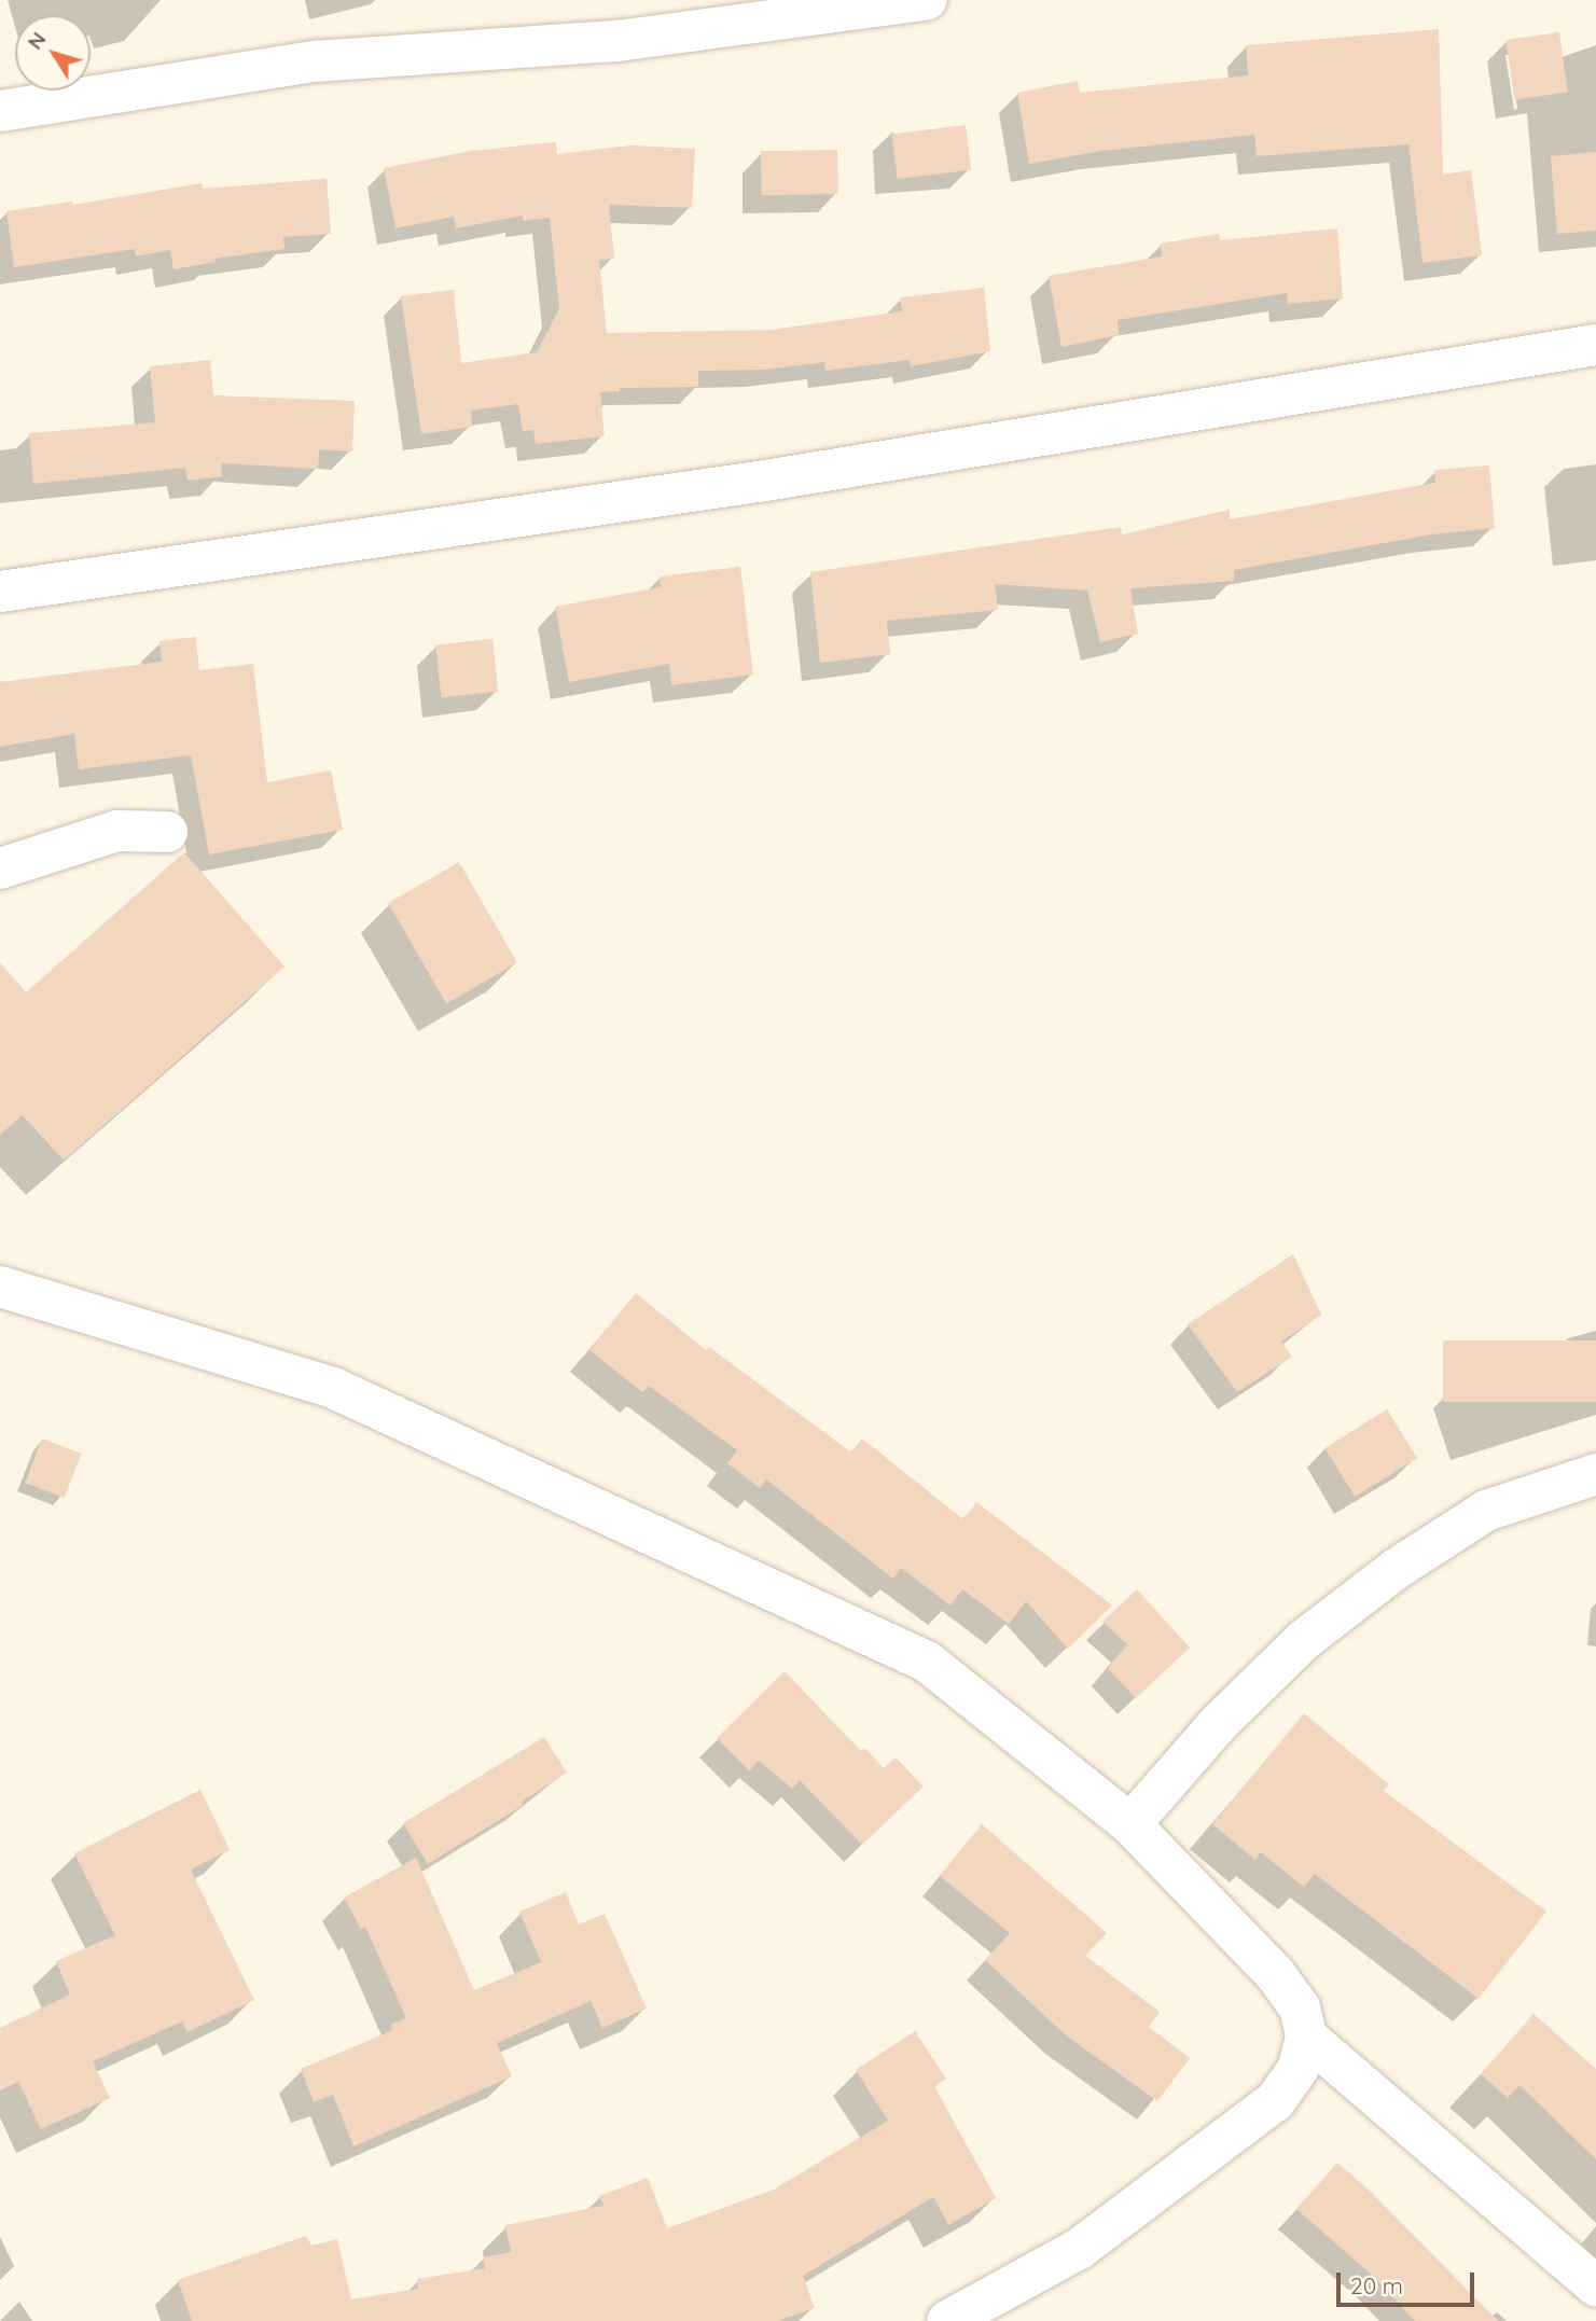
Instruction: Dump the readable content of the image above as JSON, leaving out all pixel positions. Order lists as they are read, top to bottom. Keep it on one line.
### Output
{"scale_bar":"20 m","north":"top left"}
